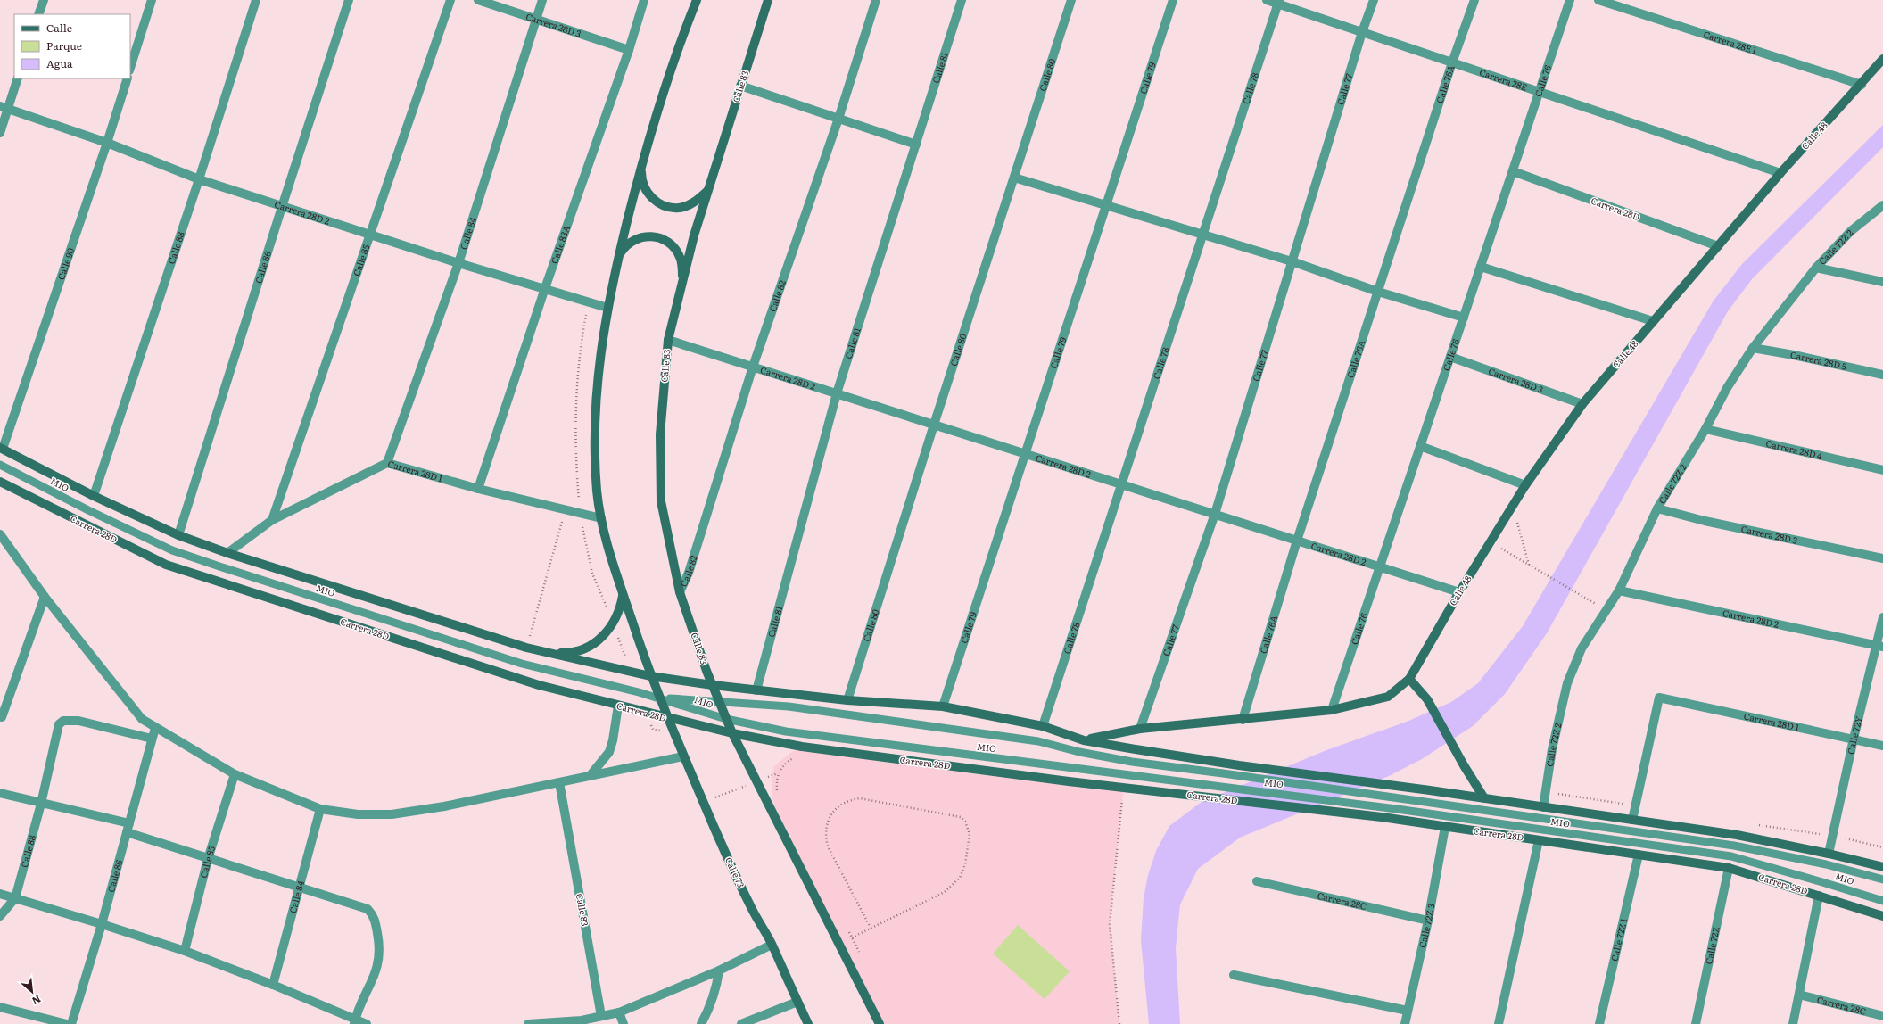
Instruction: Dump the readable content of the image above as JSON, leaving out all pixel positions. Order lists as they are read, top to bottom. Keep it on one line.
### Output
{"streets":{"street":["Carrera 28D 3","Carrera 28E 1","Calle 81","Calle 80","Calle 79","Carrera 28E","Calle 76","Calle 76A","Calle 83","Calle 78","Calle 77","Calle 48","Carrera 28D","Carrera 28D 2","Calle 84","Calle 83A","Calle 72Z 2","Calle 88","Calle 85","Calle 90","Calle 86","Calle 82","Carrera 28D 5","Carrera 28D 4","Carrera 28D 1","Calle 72Y","Calle 73","Carrera 28C","Calle 72Z 3","Calle 72Z 1","Calle 72Z"],"lane":["MIO"]},"crossings":[["Carrera 28D 3","Calle 76"],["Carrera 28D 3","Calle 48"],["Carrera 28D 3","Calle 84"],["Carrera 28D 3","Calle 83A"],["Carrera 28D 3","Calle 72Z 2"],["Carrera 28E 1","Calle 48"],["Calle 81","Carrera 28D 2"],["Calle 80","Carrera 28D 2"],["Calle 79","Carrera 28D 2"],["Carrera 28E","Calle 76"],["Carrera 28E","Calle 76A"],["Carrera 28E","Calle 78"],["Carrera 28E","Calle 77"],["Carrera 28E","Calle 48"],["Calle 76","Carrera 28D"],["Calle 76","Carrera 28D 2"],["Calle 76A","Carrera 28D 2"],["Calle 83","Carrera 28D"],["Calle 83","Carrera 28D 2"],["Calle 83","Calle 82"],["Calle 83","MIO"],["Calle 78","Carrera 28D 2"],["Calle 77","Carrera 28D 2"],["Calle 48","Carrera 28D"],["Calle 48","Carrera 28D 2"],["Carrera 28D","Calle 73"],["Carrera 28D","Calle 72Z 3"],["Carrera 28D","Calle 72Z 1"],["Carrera 28D","Calle 72Z"],["Carrera 28D 2","Calle 84"],["Carrera 28D 2","Calle 83A"],["Carrera 28D 2","Calle 72Z 2"],["Carrera 28D 2","Calle 88"],["Carrera 28D 2","Calle 85"],["Carrera 28D 2","Calle 90"],["Carrera 28D 2","Calle 86"],["Carrera 28D 2","Calle 82"],["Carrera 28D 2","Calle 72Y"],["Calle 84","Carrera 28D 1"],["Calle 83A","Carrera 28D 1"],["Calle 72Z 2","Carrera 28D 5"],["Calle 72Z 2","Carrera 28D 4"],["Calle 88","Calle 86"],["Calle 85","Carrera 28D 1"],["Carrera 28D 1","Calle 72Y"],["Carrera 28C","Calle 72Z 3"]],"legend":["Calle","Parque","Agua"],"north":"bottom right"}
